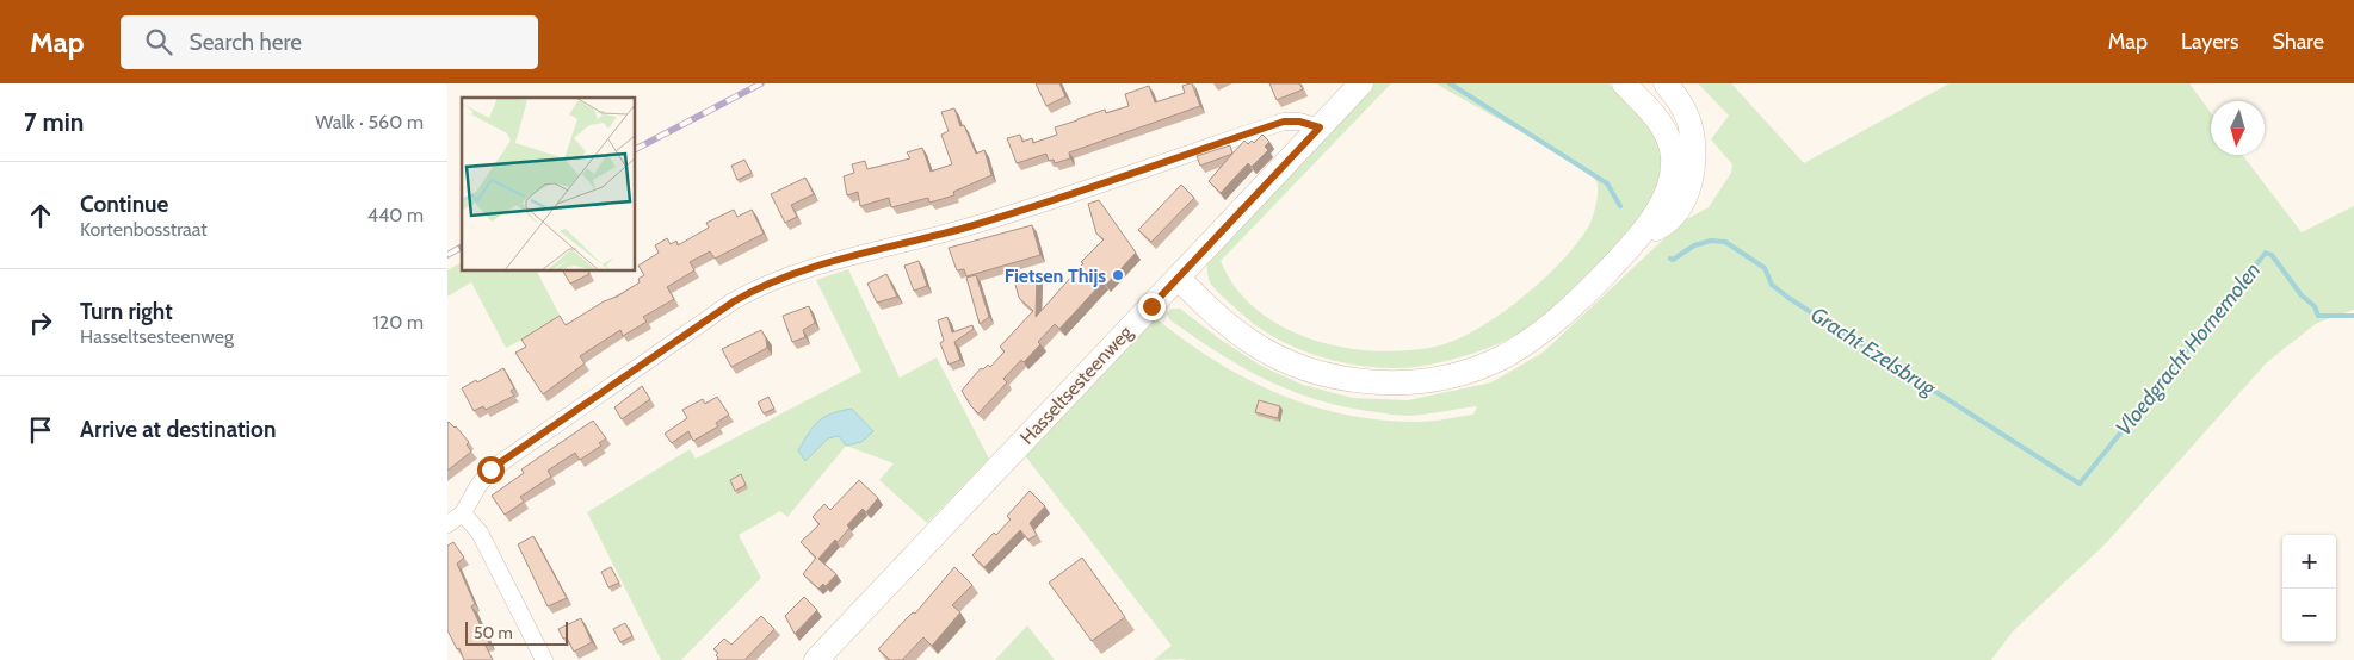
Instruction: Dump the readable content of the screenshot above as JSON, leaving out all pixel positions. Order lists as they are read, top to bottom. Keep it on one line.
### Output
{"streets":{"main road":["Hasseltsesteenweg"]},"water":["Vloedgracht Hornemolen","Gracht Ezelsbrug"],"places":["Fietsen Thijs"],"scale_bar":"50 m","north":"bottom","page":{"header":"Map","search":"Search here","nav":["Map","Layers","Share"],"heading":["7 min","Walk · 560 m"],"list":[["Continue","Kortenbosstraat","440 m"],["Turn right","Hasseltsesteenweg","120 m"],"Arrive at destination"],"map_buttons":["+","−"],"scale":"50 m"}}
